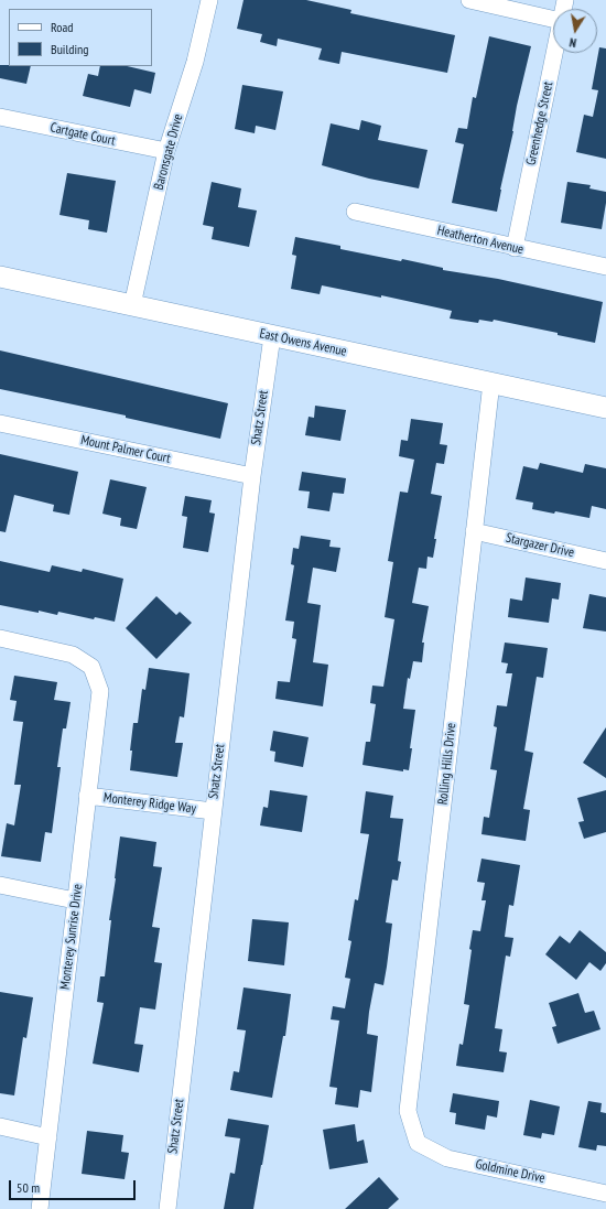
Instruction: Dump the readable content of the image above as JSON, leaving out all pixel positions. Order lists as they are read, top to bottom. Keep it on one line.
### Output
{"streets":{"main road":["East Owens Avenue"],"street":["Greenhedge Street","Cartgate Court","Baronsgate Drive","Heatherton Avenue","Shatz Street","Mount Palmer Court","Stargazer Drive","Rolling Hills Drive","Monterey Ridge Way","Monterey Sunrise Drive","Goldmine Drive"]},"crossings":[["Greenhedge Street","Heatherton Avenue"],["Cartgate Court","Baronsgate Drive"],["Baronsgate Drive","East Owens Avenue"],["East Owens Avenue","Shatz Street"],["East Owens Avenue","Rolling Hills Drive"],["Shatz Street","Mount Palmer Court"],["Shatz Street","Monterey Ridge Way"],["Stargazer Drive","Rolling Hills Drive"],["Rolling Hills Drive","Goldmine Drive"],["Monterey Ridge Way","Monterey Sunrise Drive"]],"legend":["Road","Building"],"scale_bar":"50 m","north":"bottom"}
